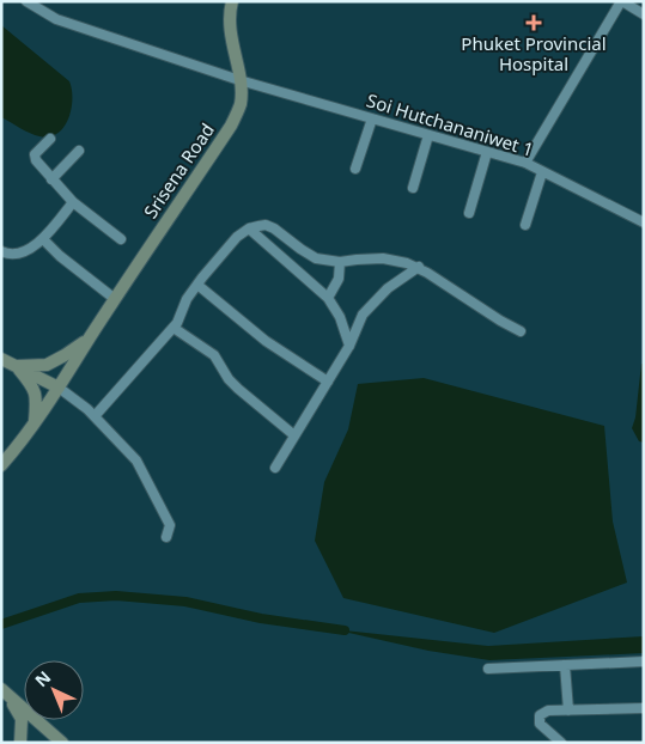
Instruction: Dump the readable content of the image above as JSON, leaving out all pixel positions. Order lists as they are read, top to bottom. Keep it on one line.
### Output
{"streets":{"street":["Soi Hutchananiwet 1","Srisena Road"]},"crossings":[["Soi Hutchananiwet 1","Srisena Road"]],"places":{"health":["Phuket Provincial Hospital"]},"north":"top left"}
